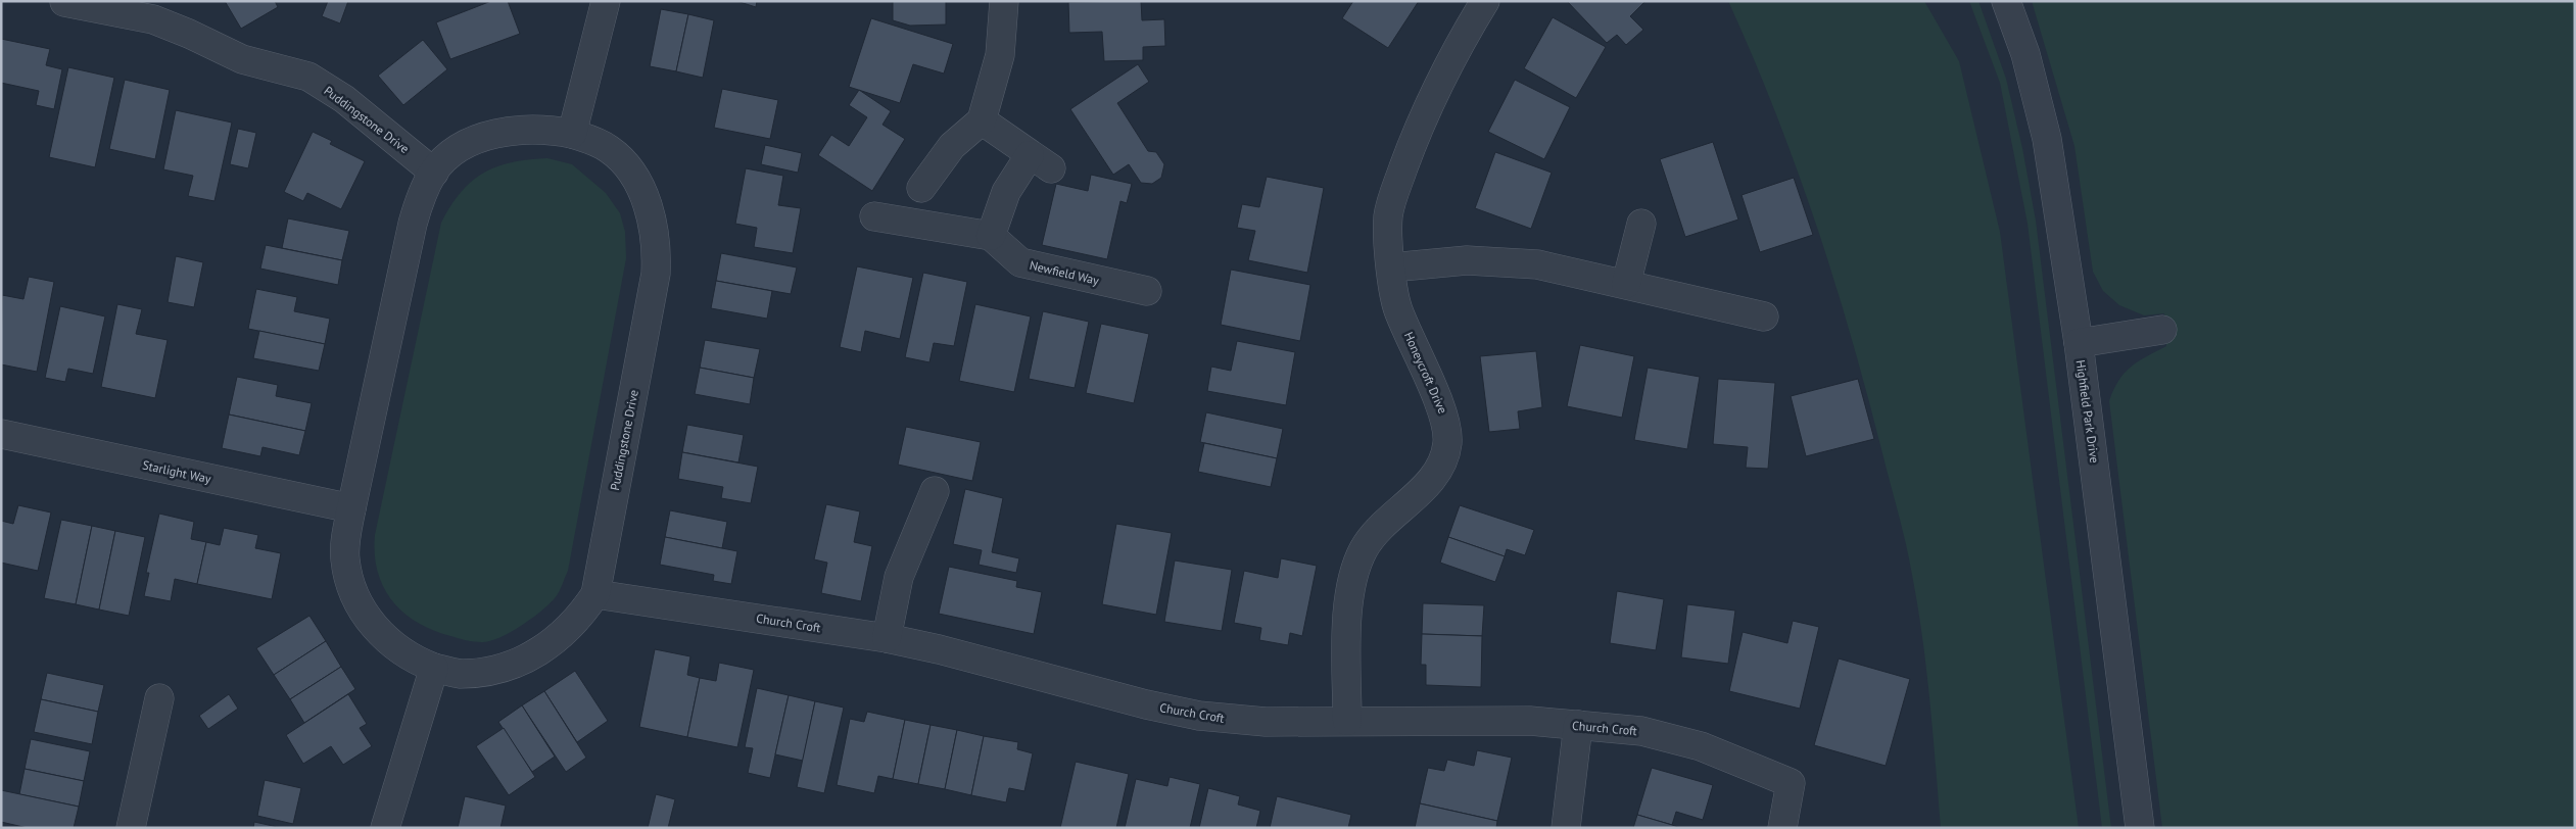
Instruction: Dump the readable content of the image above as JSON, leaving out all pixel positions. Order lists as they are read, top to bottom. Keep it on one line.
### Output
{"streets":{"street":["Puddingstone Drive","Newfield Way","Honeycroft Drive","Highfield Park Drive","Starlight Way","Church Croft"]},"crossings":[["Puddingstone Drive","Starlight Way"],["Puddingstone Drive","Church Croft"],["Honeycroft Drive","Church Croft"]]}
